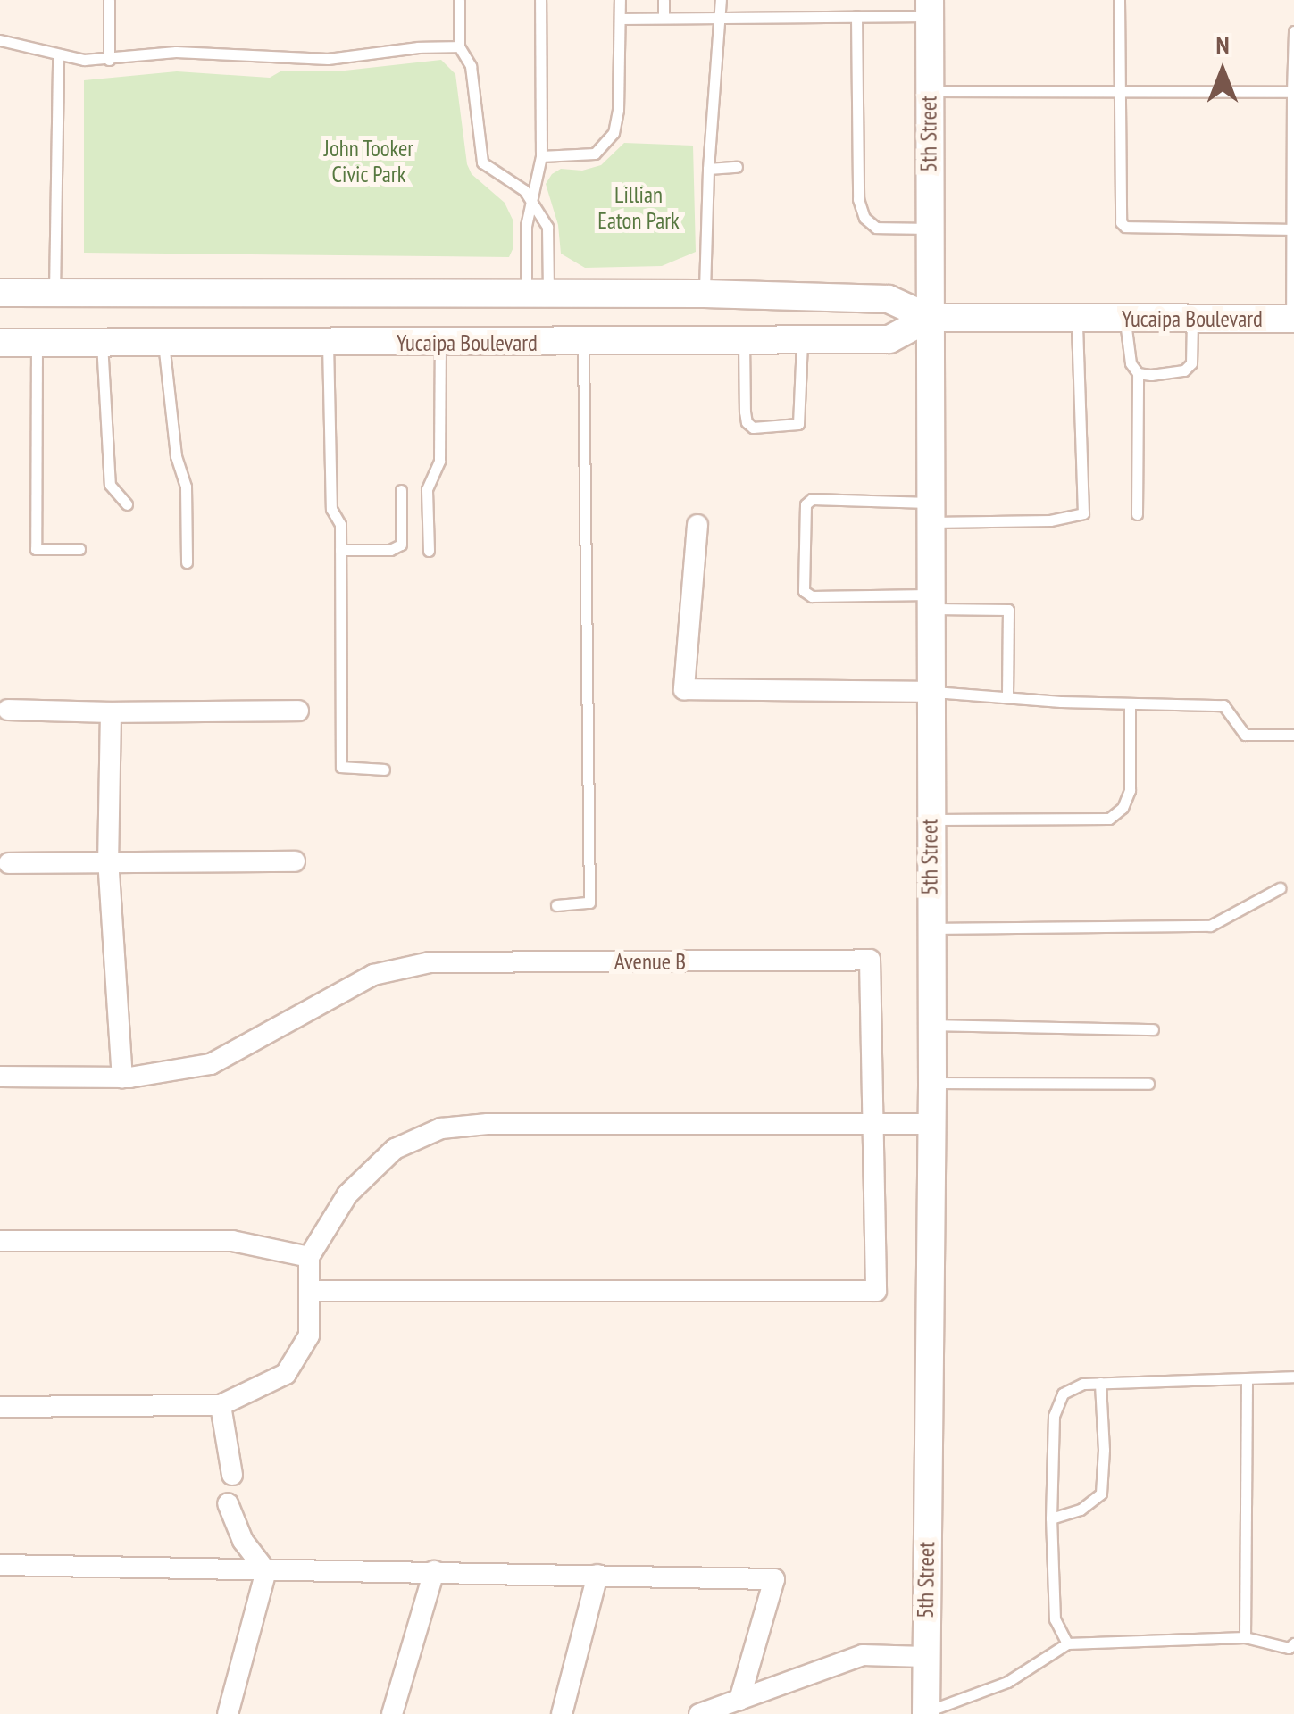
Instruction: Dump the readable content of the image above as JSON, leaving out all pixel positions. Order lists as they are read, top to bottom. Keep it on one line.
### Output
{"streets":{"main road":["5th Street","Yucaipa Boulevard"],"street":["Avenue B"]},"crossings":[["5th Street","Yucaipa Boulevard"]],"parks":["John Tooker Civic Park","Lillian Eaton Park"],"north":"top"}
